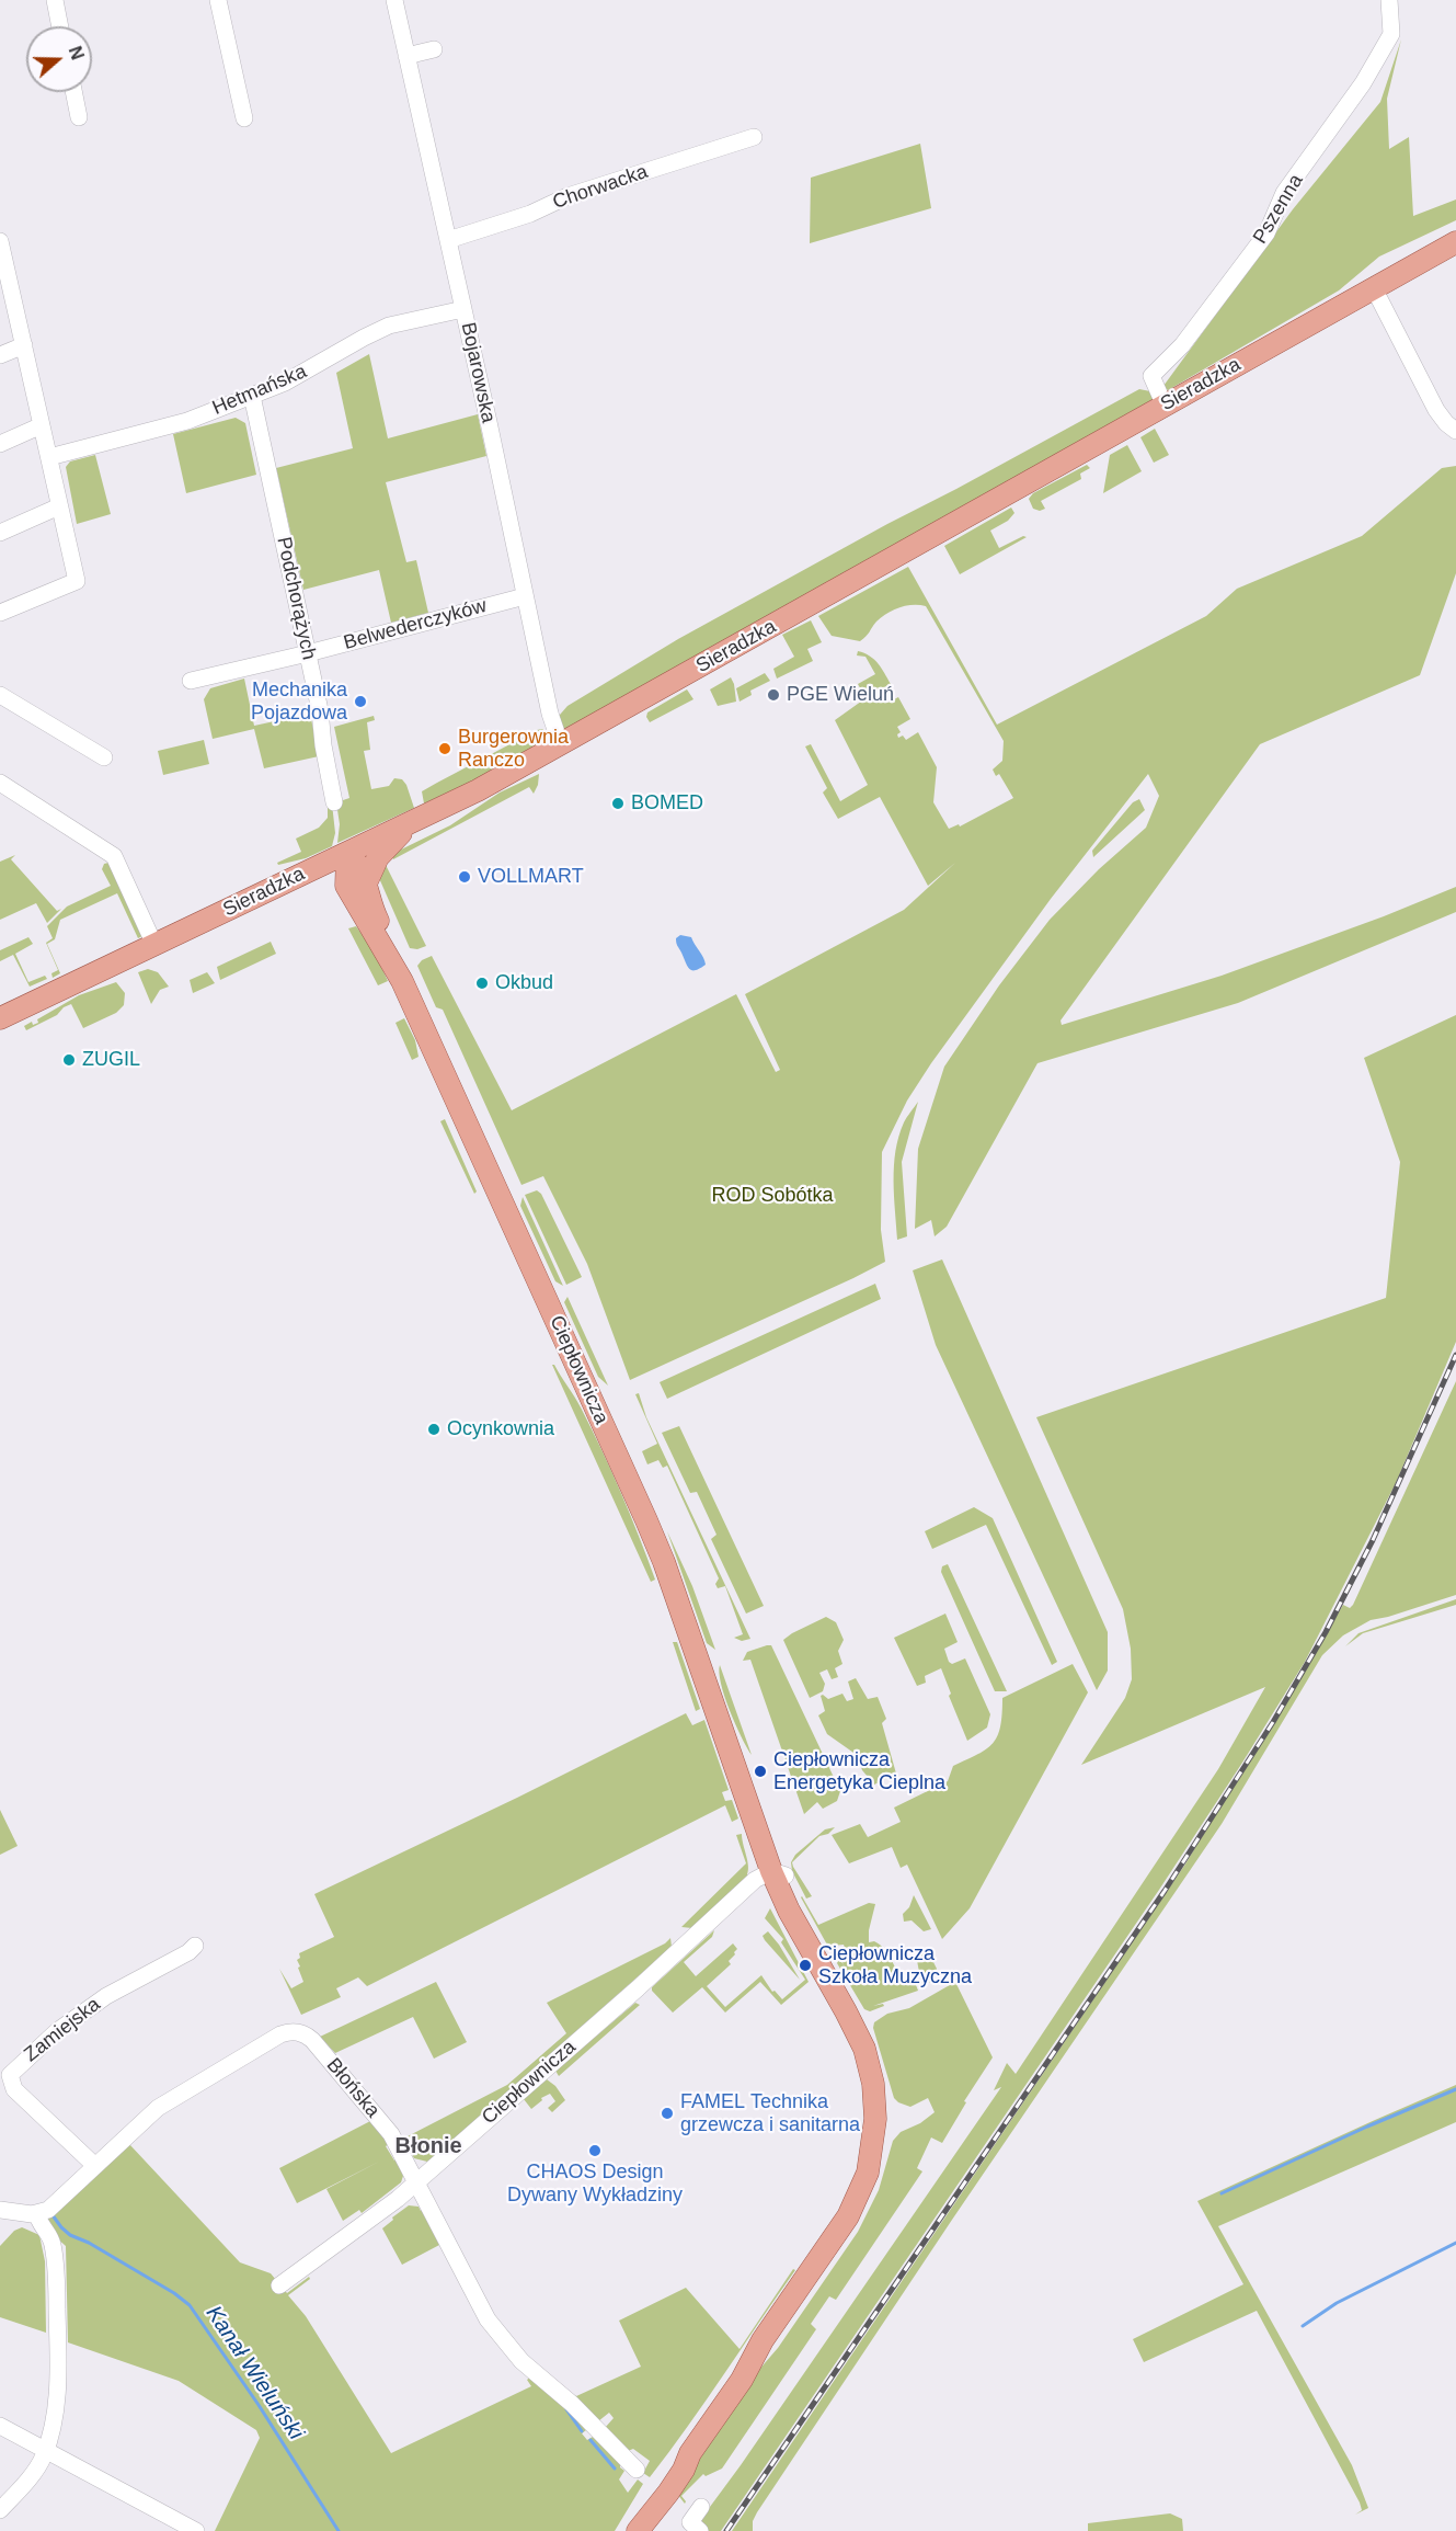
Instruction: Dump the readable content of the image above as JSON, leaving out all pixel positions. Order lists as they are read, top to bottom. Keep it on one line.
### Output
{"streets":{"main road":["Sieradzka","Ciepłownicza"],"street":["Chorwacka","Pszenna","Bojarowska","Hetmańska","Podchorążych","Belwederczyków","Zamiejska","Błońska"]},"crossings":[["Chorwacka","Bojarowska"],["Pszenna","Sieradzka"],["Bojarowska","Sieradzka"],["Bojarowska","Hetmańska"],["Bojarowska","Belwederczyków"],["Sieradzka","Ciepłownicza"],["Hetmańska","Podchorążych"],["Podchorążych","Belwederczyków"],["Ciepłownicza","Błońska"],["Zamiejska","Błońska"]],"districts":["Błonie"],"water":["Kanał Wieluński"],"parks":["ROD Sobótka"],"places":["PGE Wieluń","Mechanika Pojazdowa","Burgerownia Ranczo","BOMED","VOLLMART","Okbud","ZUGIL","Ocynkownia","Ciepłownicza Energetyka Cieplna","Ciepłownicza Szkoła Muzyczna","FAMEL Technika grzewcza i sanitarna","CHAOS Design Dywany Wykładziny"],"north":"right"}
